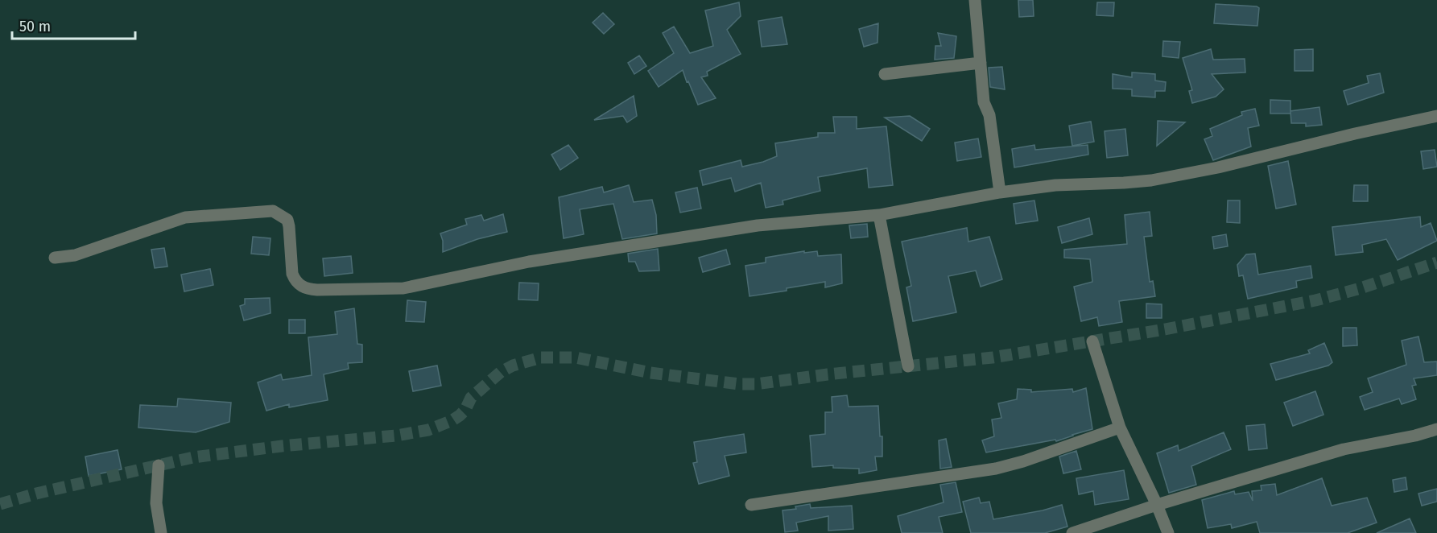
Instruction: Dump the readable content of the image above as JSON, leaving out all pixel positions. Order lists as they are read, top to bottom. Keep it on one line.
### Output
{"scale_bar":"50 m"}
